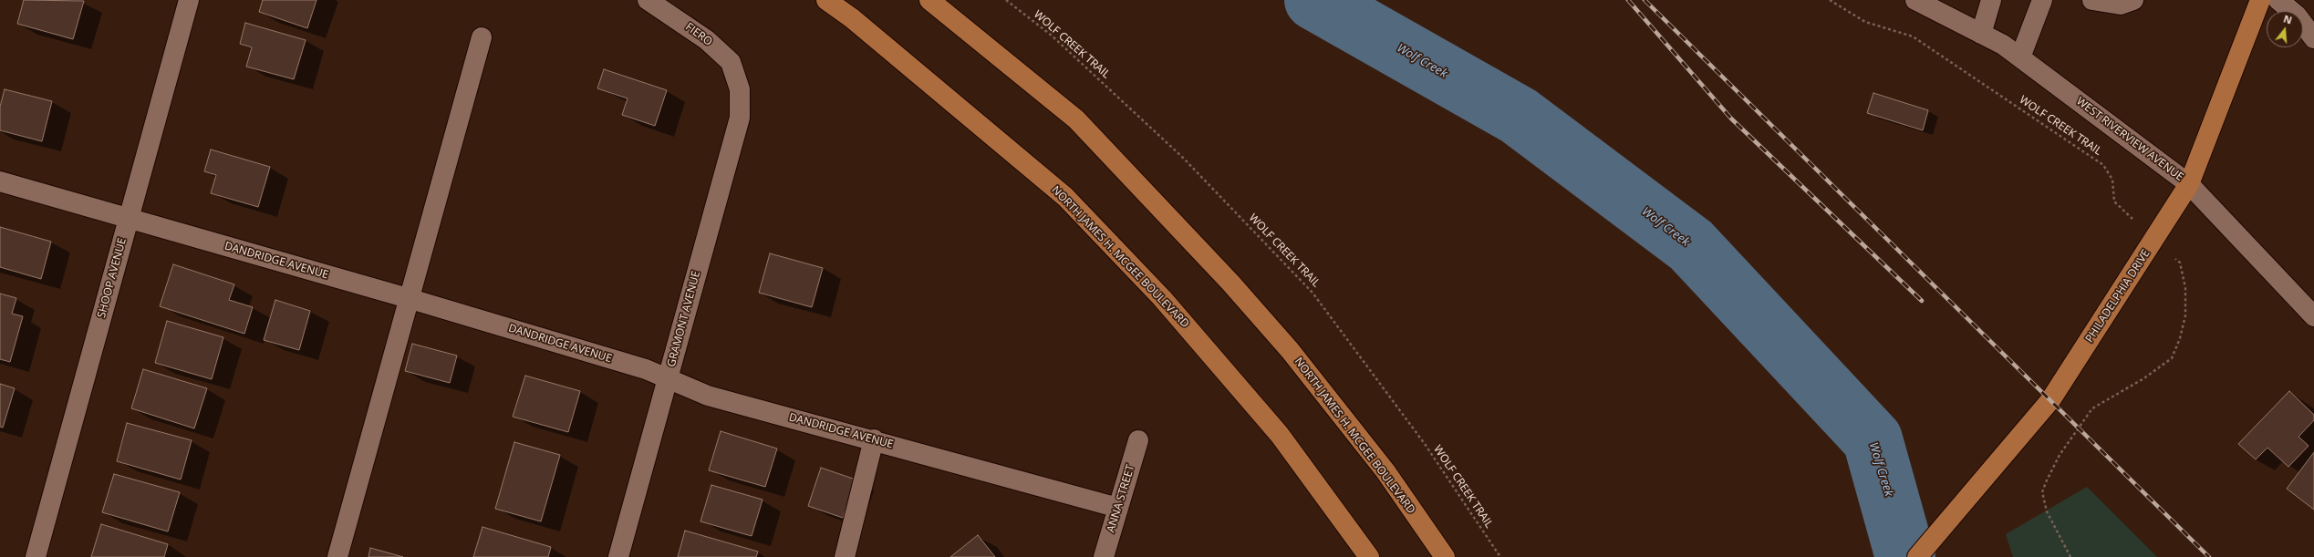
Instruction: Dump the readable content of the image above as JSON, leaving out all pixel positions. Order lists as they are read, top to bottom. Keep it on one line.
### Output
{"streets":{"main road":["NORTH JAMES H. MCGEE BOULEVARD","PHILADELPHIA DRIVE"],"street":["FIERO","WEST RIVERVIEW AVENUE","DANDRIDGE AVENUE","SHOOP AVENUE","GRAMONT AVENUE","ANNA STREET"],"path":["WOLF CREEK TRAIL"]},"crossings":[["FIERO","GRAMONT AVENUE"],["WOLF CREEK TRAIL","PHILADELPHIA DRIVE"],["WEST RIVERVIEW AVENUE","PHILADELPHIA DRIVE"],["DANDRIDGE AVENUE","SHOOP AVENUE"],["DANDRIDGE AVENUE","GRAMONT AVENUE"],["DANDRIDGE AVENUE","ANNA STREET"]],"water":["Wolf Creek"],"north":"top"}
